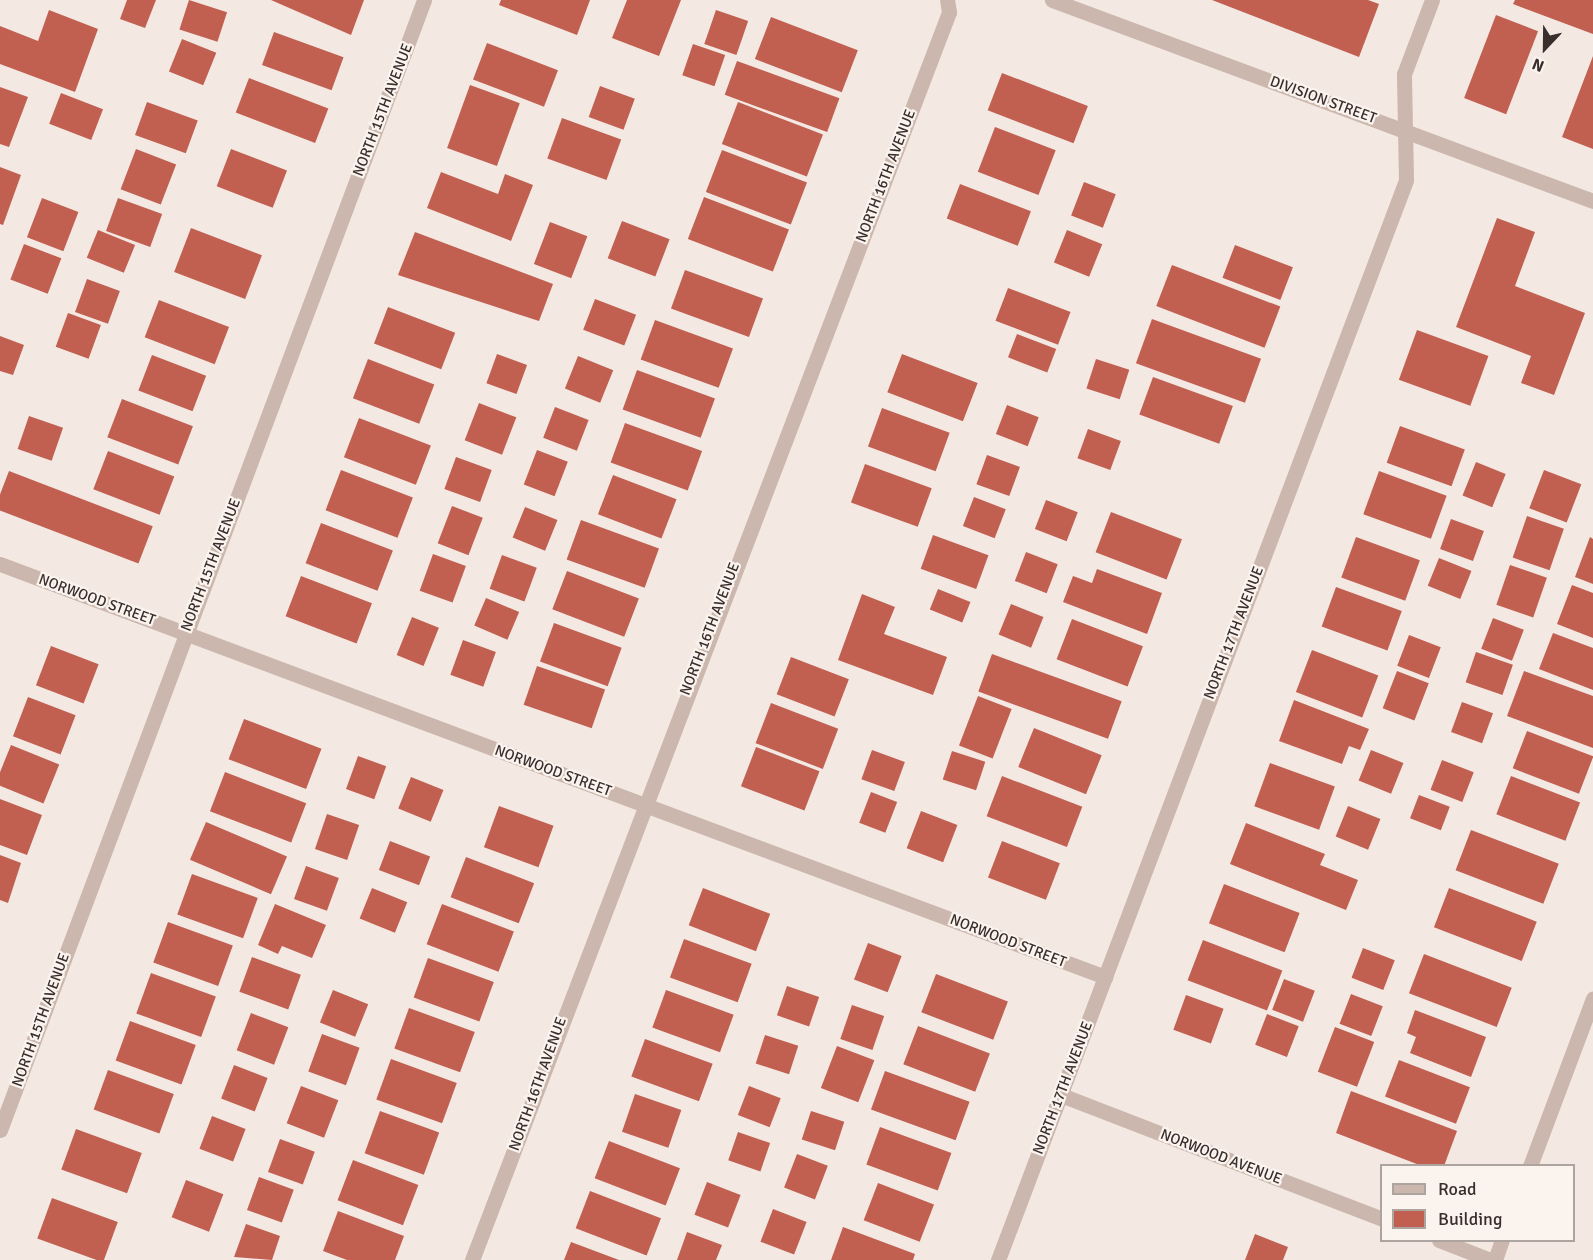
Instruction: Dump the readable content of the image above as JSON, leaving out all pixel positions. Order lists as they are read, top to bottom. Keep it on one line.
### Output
{"streets":{"street":["DIVISION STREET","NORTH 15TH AVENUE","NORTH 16TH AVENUE","NORWOOD STREET","NORTH 17TH AVENUE","NORWOOD AVENUE"]},"crossings":[["DIVISION STREET","NORTH 17TH AVENUE"],["NORTH 15TH AVENUE","NORWOOD STREET"],["NORTH 16TH AVENUE","NORWOOD STREET"],["NORWOOD STREET","NORTH 17TH AVENUE"],["NORTH 17TH AVENUE","NORWOOD AVENUE"]],"legend":["Road","Building"],"north":"bottom"}
